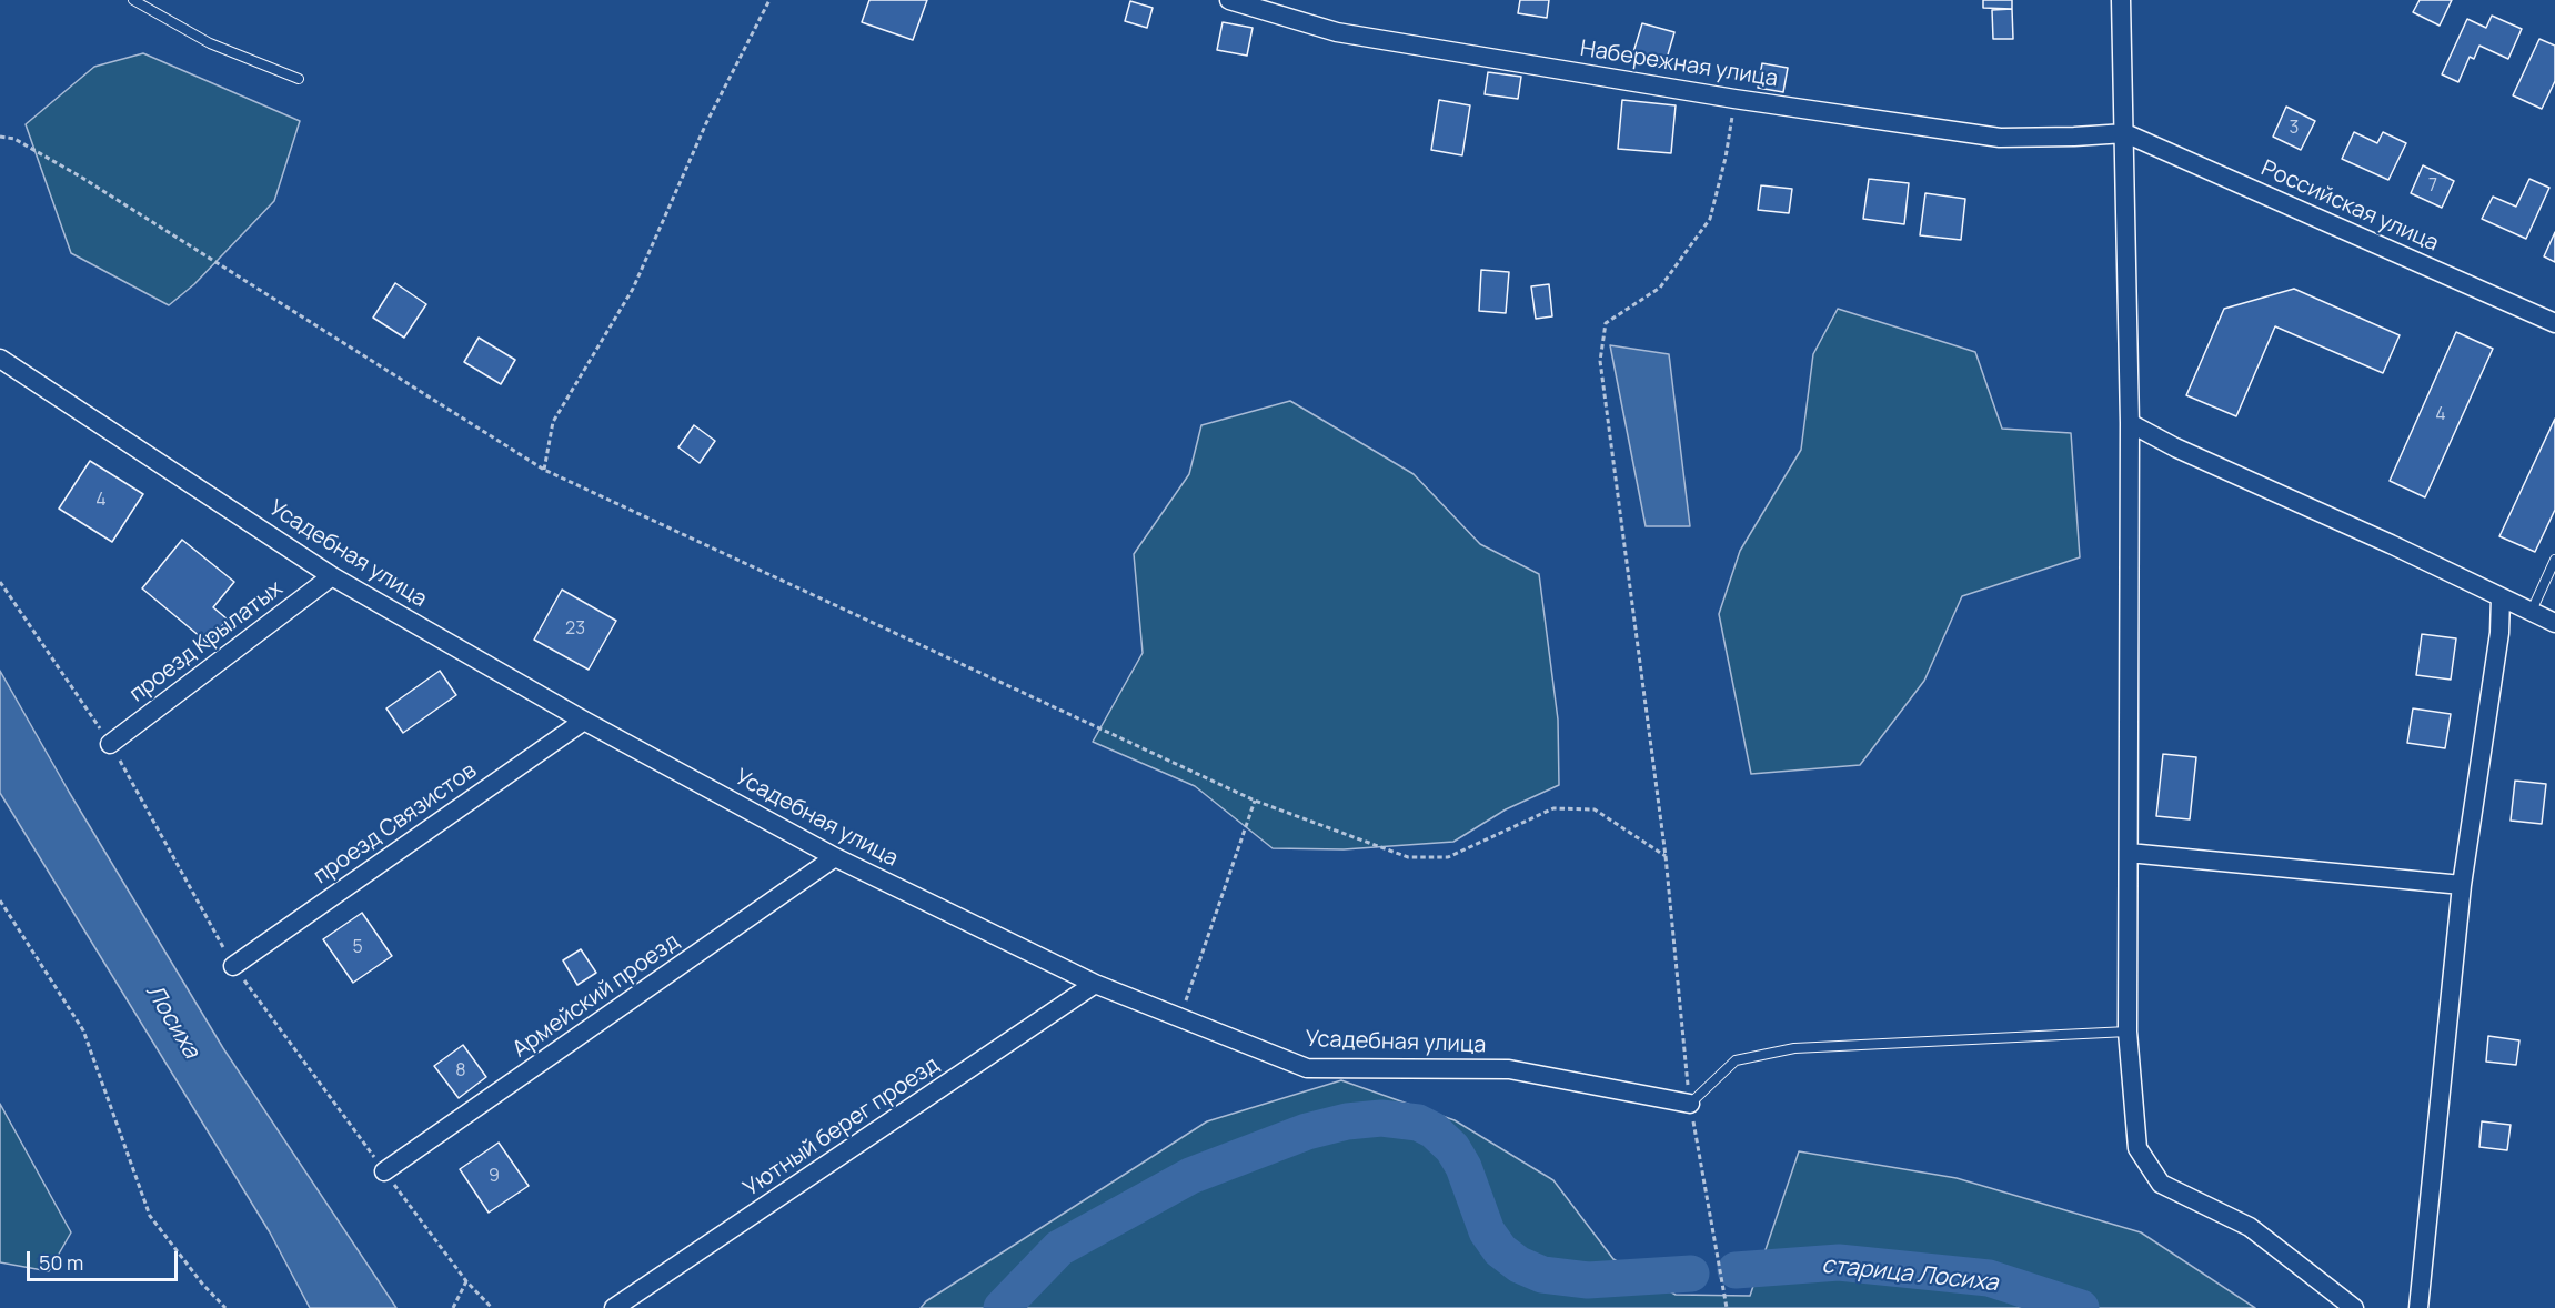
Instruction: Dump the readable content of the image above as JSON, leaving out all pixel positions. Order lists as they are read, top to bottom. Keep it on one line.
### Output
{"streets":{"street":["Набережная улица","Российская улица","Усадебная улица","проезд Крылатых","проезд Связистов","Армейский проезд","Уютный берег проезд"]},"crossings":[["Набережная улица","Российская улица"],["Усадебная улица","проезд Крылатых"],["Усадебная улица","проезд Связистов"],["Усадебная улица","Армейский проезд"],["Усадебная улица","Уютный берег проезд"]],"water":["Лосиха","старица Лосиха"],"house_numbers":["3","7","4","4","23","5","8","9"],"scale_bar":"50 m"}
